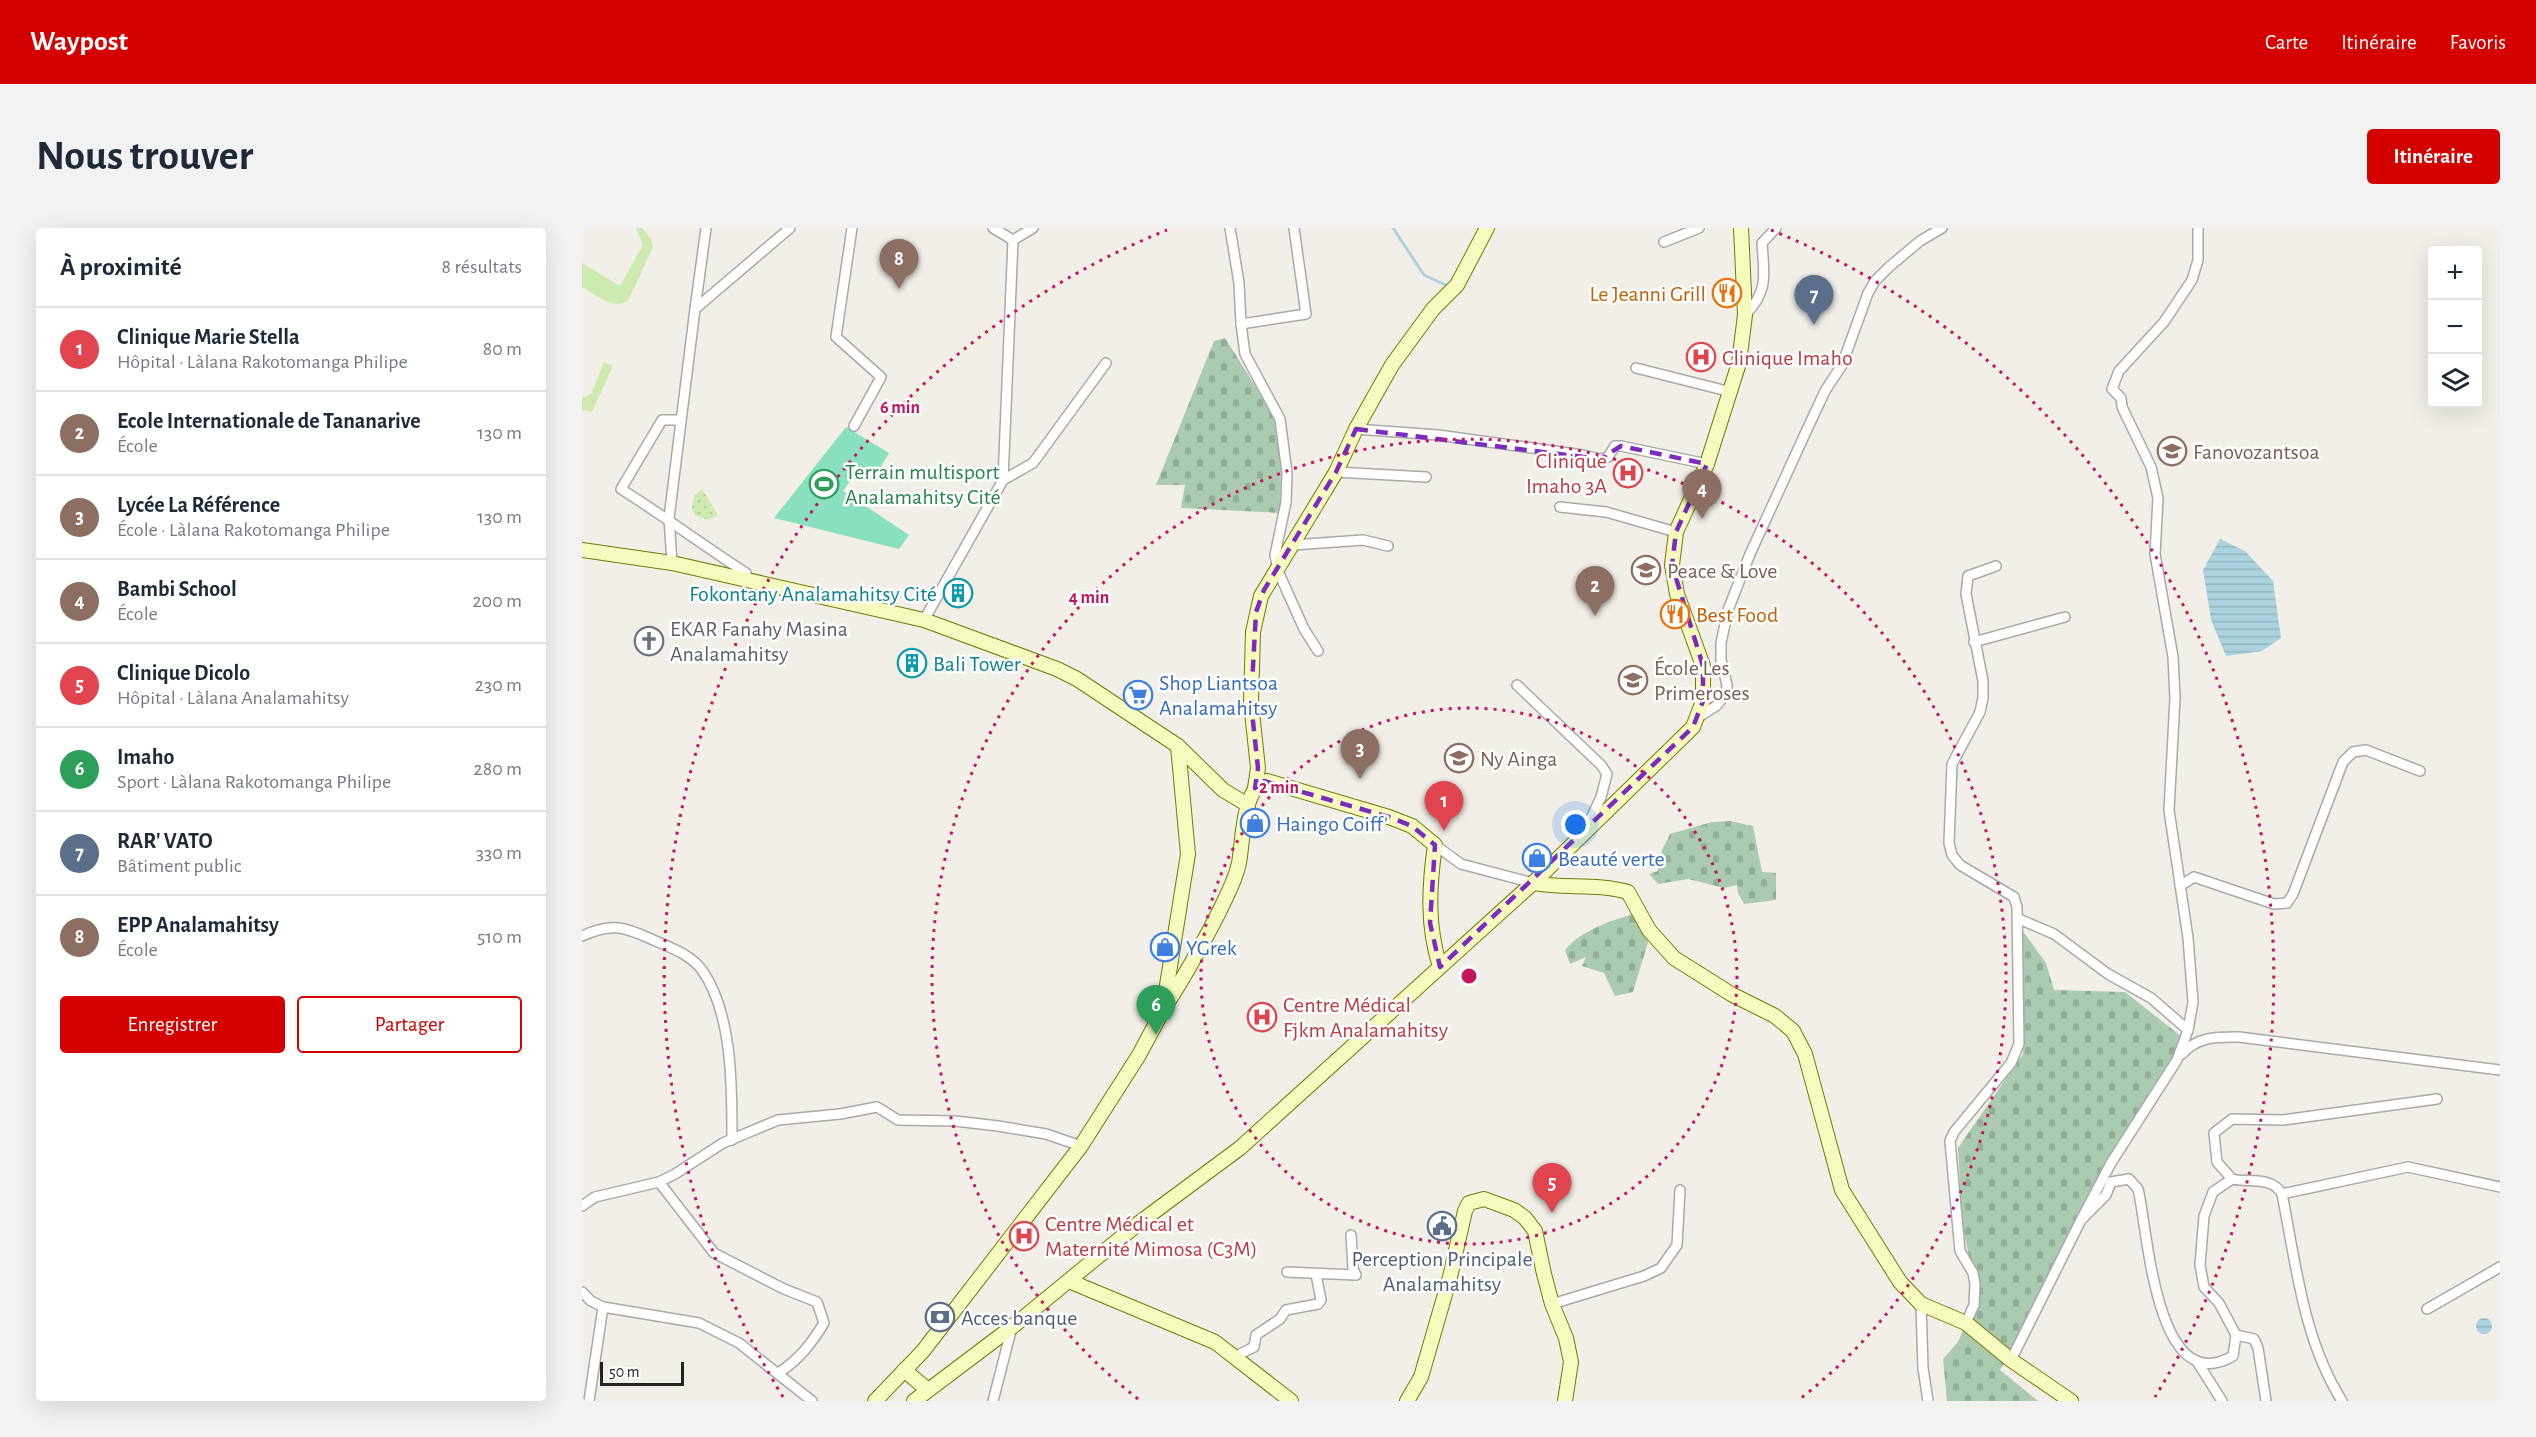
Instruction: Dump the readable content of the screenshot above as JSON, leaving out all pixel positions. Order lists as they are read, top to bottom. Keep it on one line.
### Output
{"places":{"restaurant":["Le Jeanni Grill","Best Food"],"hospital":["Clinique Imaho","Clinique Imaho 3A","Centre Médical Fjkm Analamahitsy","Centre Médical et Maternité Mimosa (C3M)"],"school or university":["Fanovozantsoa","Peace & Love","École Les Primeroses","Ny Ainga"],"sports":["Terrain multisport Analamahitsy Cité"],"building":["Fokontany Analamahitsy Cité","Bali Tower"],"church":["EKAR Fanahy Masina Analamahitsy"],"supermarket":["Shop Liantsoa Analamahitsy"],"shop":["Haingo Coiff'","Beauté verte","YGrek"],"public building":["Perception Principale Analamahitsy"],"bank":["Acces banque"]},"scale_bar":"50 m","page":{"header":"Waypost","nav":["Carte","Itinéraire","Favoris"],"buttons":["Itinéraire",["Enregistrer","Partager"]],"title":"Nous trouver","heading":["À proximité","8 résultats"],"pins":["8","7","4","2","3","1","6","5"],"map_buttons":["+","−"],"list":[{"mark":"1","name":"Clinique Marie Stella","note":"Hôpital · Làlana Rakotomanga Philipe","value":"80 m"},{"mark":"2","name":"Ecole Internationale de Tananarive","note":"École","value":"130 m"},{"mark":"3","name":"Lycée La Référence","note":"École · Làlana Rakotomanga Philipe","value":"130 m"},{"mark":"4","name":"Bambi School","note":"École","value":"200 m"},{"mark":"5","name":"Clinique Dicolo","note":"Hôpital · Làlana Analamahitsy","value":"230 m"},{"mark":"6","name":"Imaho","note":"Sport · Làlana Rakotomanga Philipe","value":"280 m"},{"mark":"7","name":"RAR' VATO","note":"Bâtiment public","value":"330 m"},{"mark":"8","name":"EPP Analamahitsy","note":"École","value":"510 m"}],"scale":"50 m"},"rings":["6 min","4 min","2 min"]}
